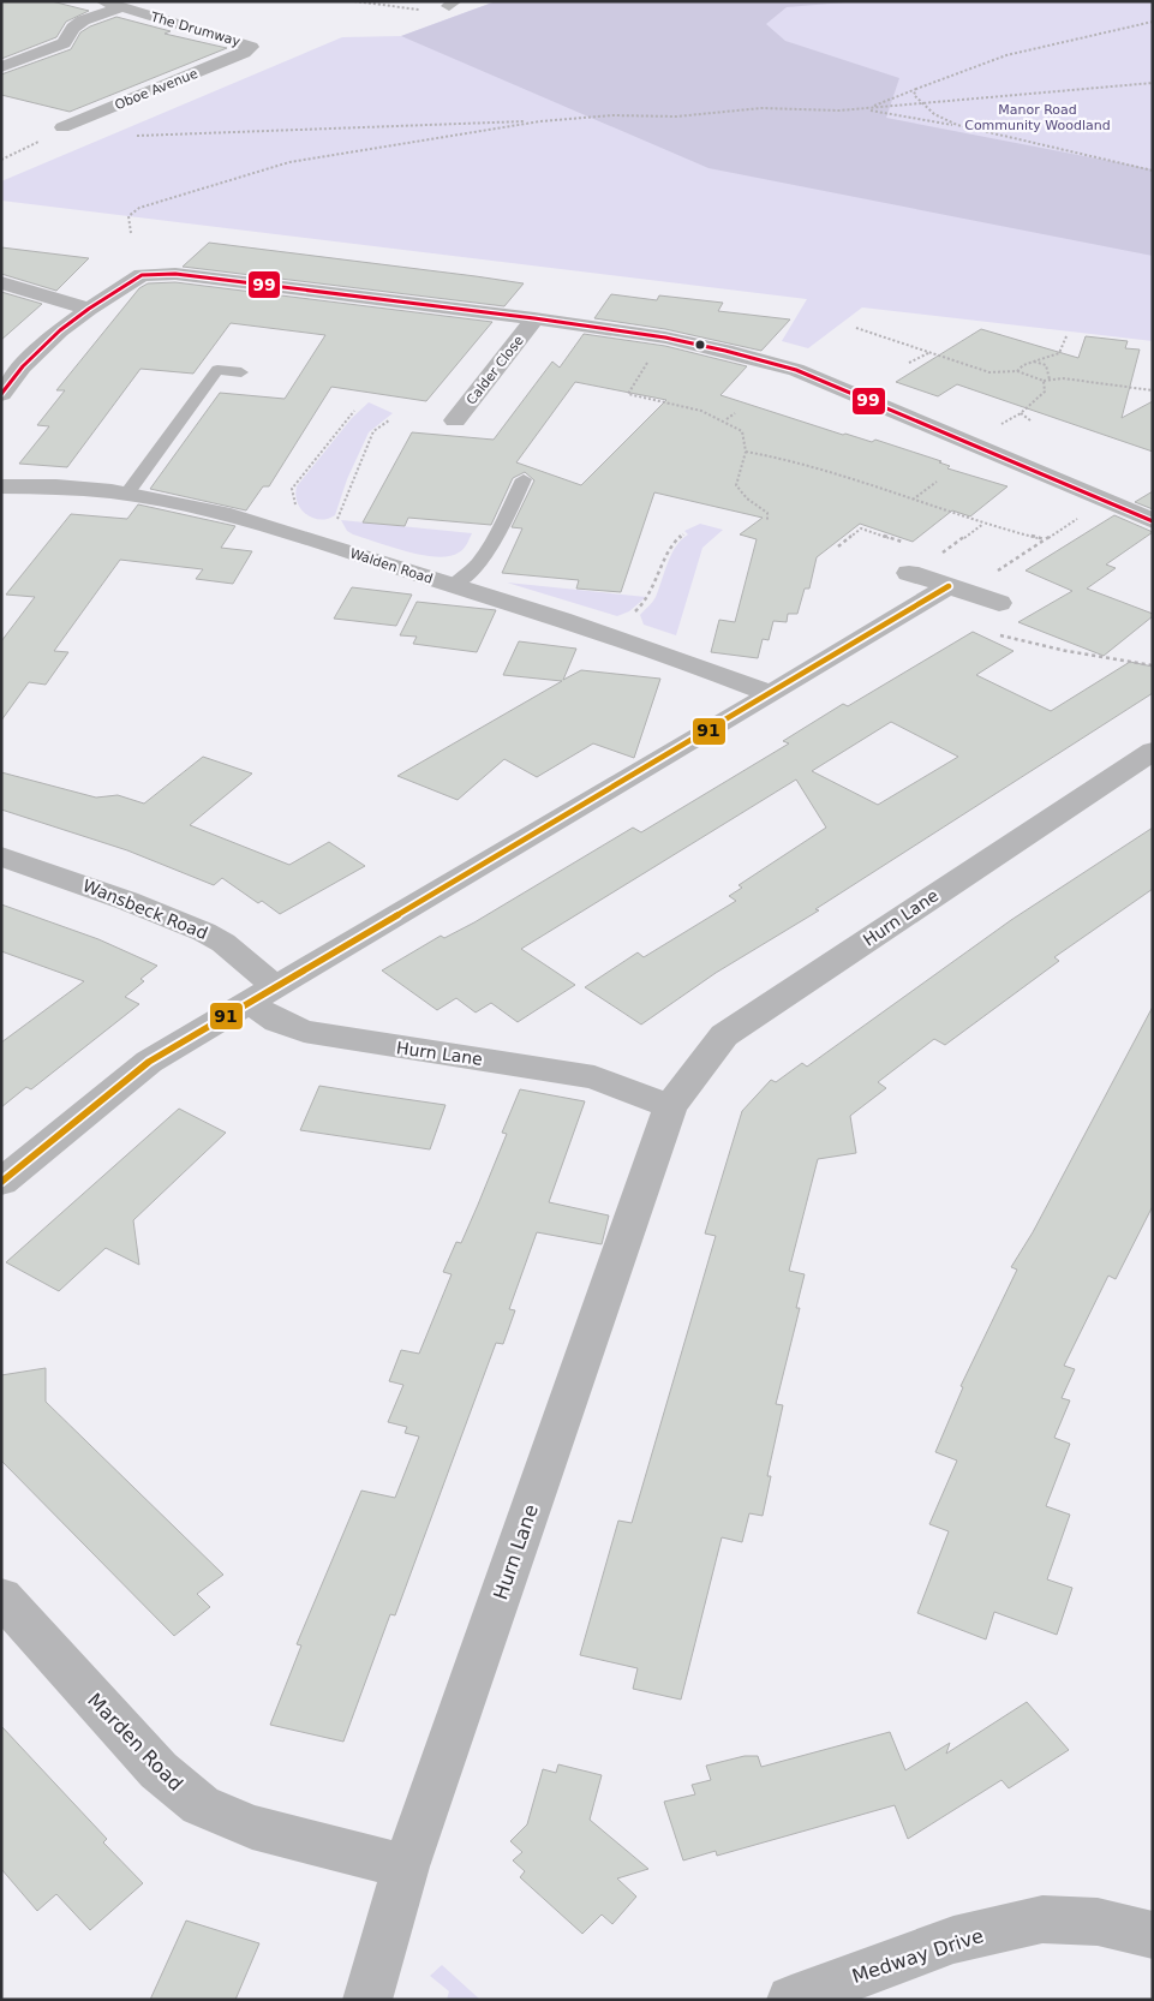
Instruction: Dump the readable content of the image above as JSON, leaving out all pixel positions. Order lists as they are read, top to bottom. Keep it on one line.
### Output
{"streets":{"street":["The Drumway","Oboe Avenue","Calder Close","Walden Road","Wansbeck Road","Hurn Lane","Marden Road","Medway Drive"]},"crossings":[["The Drumway","Oboe Avenue"],["Wansbeck Road","Hurn Lane"],["Hurn Lane","Marden Road"]],"parks":["Manor Road Community Woodland"],"lines":["transit line 99","transit line 91"]}
